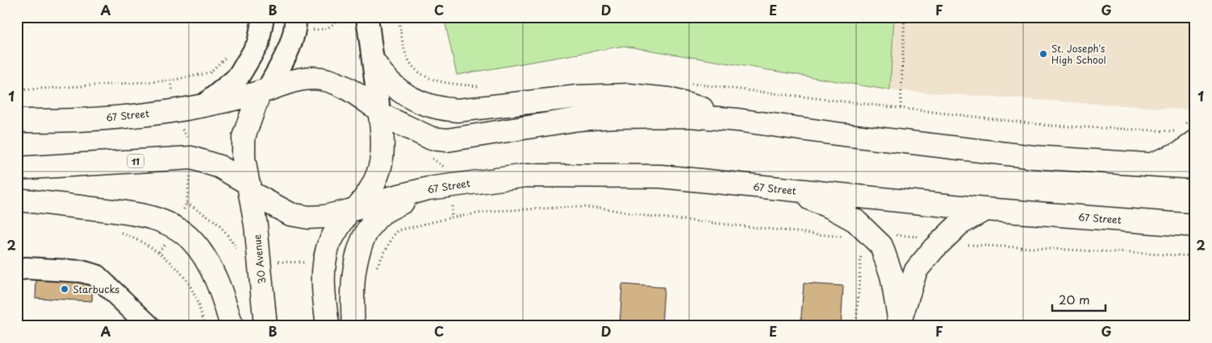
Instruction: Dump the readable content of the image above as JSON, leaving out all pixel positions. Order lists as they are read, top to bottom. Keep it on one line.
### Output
{"streets":{"main road":["67 Street","11","30 Avenue"]},"crossings":[["67 Street","11"],["67 Street","30 Avenue"],["11","30 Avenue"]],"places":["St. Joseph's High School","Starbucks"],"scale_bar":"20 m","grid":{"columns":["A","B","C","D","E","F","G"],"rows":["1","2"]}}
